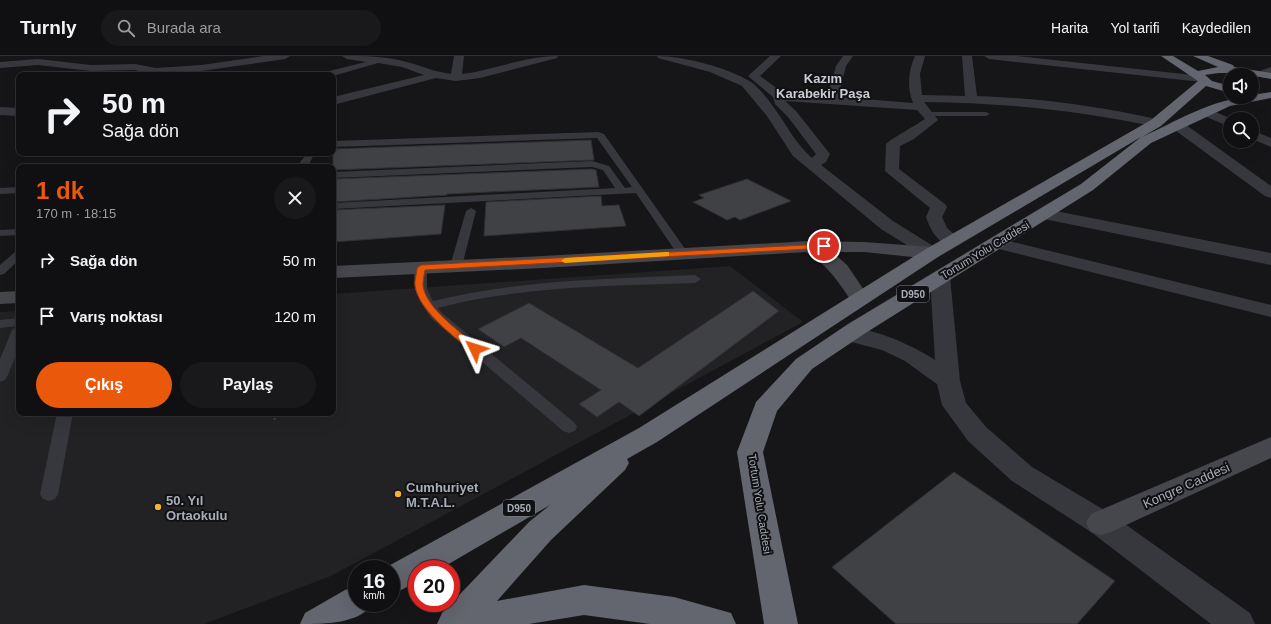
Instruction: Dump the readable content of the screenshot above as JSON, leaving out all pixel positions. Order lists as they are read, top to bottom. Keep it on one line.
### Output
{"streets":{"highway":["Tortum Yolu Caddesi","D950"],"street":["Kongre Caddesi"]},"districts":["Kazım Karabekir Paşa"],"places":["Cumhuriyet M.T.A.L.","50. Yıl Ortaokulu"],"page":{"header":"Turnly","search":"Burada ara","nav":["Harita","Yol tarifi","Kaydedilen"],"turn":["50 m","Sağa dön"],"heading":["1 dk","170 m · 18:15"],"list":[{"name":"Sağa dön","value":"50 m"},{"name":"Varış noktası","value":"120 m"}],"buttons":["Çıkış","Paylaş"],"speed":"16 km/h","limit":"20"}}
